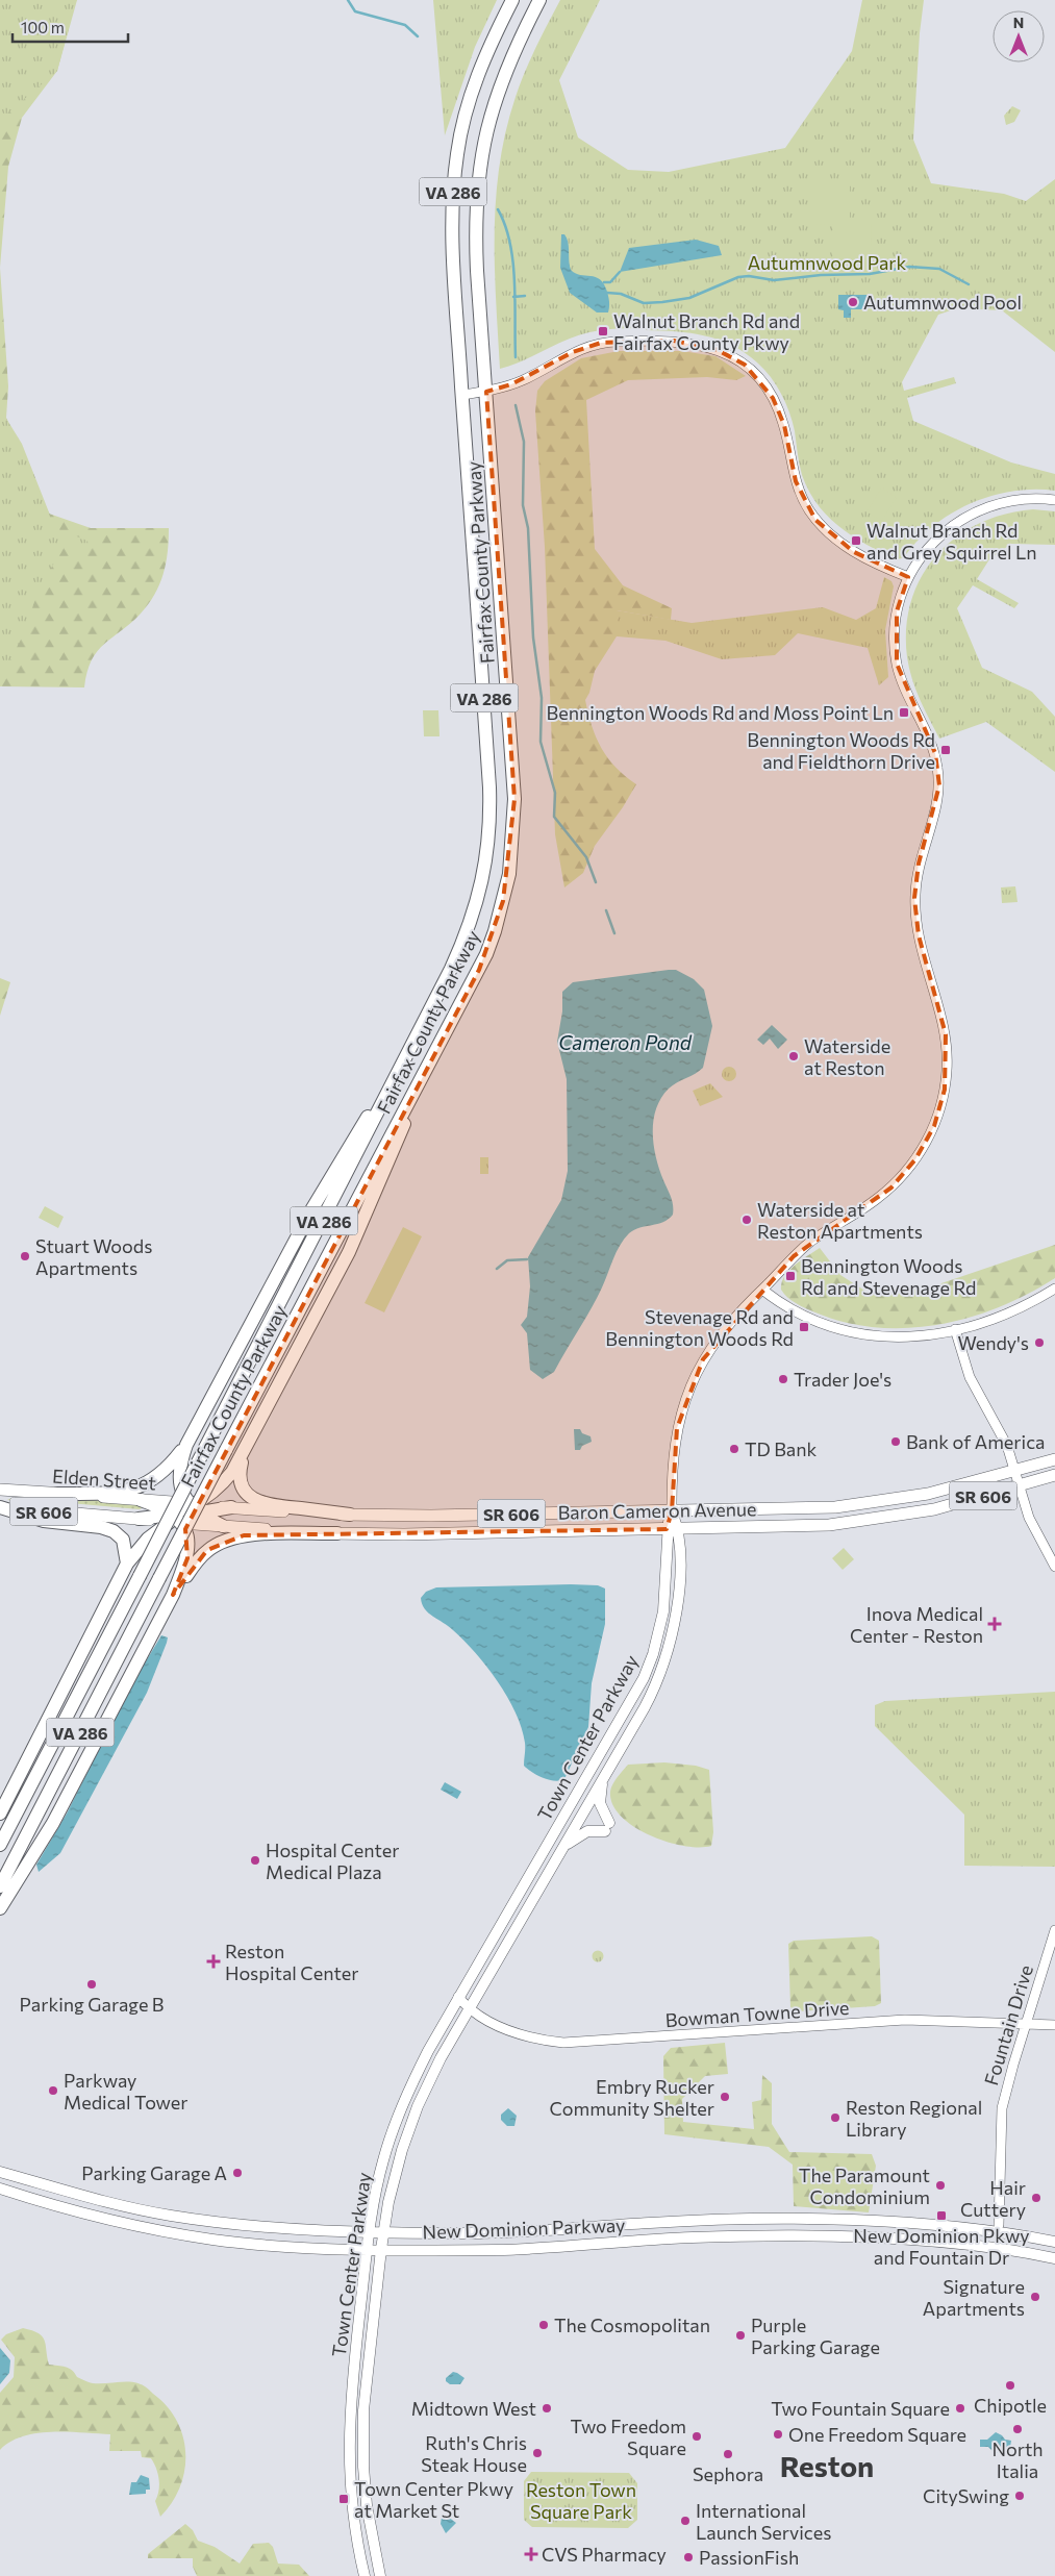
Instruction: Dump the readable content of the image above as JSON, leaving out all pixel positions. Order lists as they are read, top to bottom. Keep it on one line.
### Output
{"streets":{"highway":["VA 286","Fairfax County Parkway"],"main road":["Elden Street","SR 606","Baron Cameron Avenue","Town Center Parkway","New Dominion Parkway"],"street":["Bowman Towne Drive","Fountain Drive"]},"crossings":[["SR 606","Baron Cameron Avenue"],["Baron Cameron Avenue","Town Center Parkway"],["Town Center Parkway","Bowman Towne Drive"],["Town Center Parkway","New Dominion Parkway"],["Bowman Towne Drive","Fountain Drive"]],"districts":["Reston"],"water":["Cameron Pond"],"parks":["Autumnwood Park","Reston Town Square Park"],"places":{"other":["Autumnwood Pool","Waterside at Reston","Waterside at Reston Apartments","Stuart Woods Apartments","Wendy's","Trader Joe's","Bank of America","TD Bank","Hospital Center Medical Plaza","Parking Garage B","Parkway Medical Tower","Embry Rucker Community Shelter","Reston Regional Library","Parking Garage A","The Paramount Condominium","Hair Cuttery","Signature Apartments","The Cosmopolitan","Purple Parking Garage","Chipotle","Midtown West","Two Fountain Square","North Italia","One Freedom Square","Two Freedom Square","Ruth's Chris Steak House","Sephora","CitySwing","International Launch Services","PassionFish"],"transit":["Walnut Branch Rd and Fairfax County Pkwy","Walnut Branch Rd and Grey Squirrel Ln","Bennington Woods Rd and Moss Point Ln","Bennington Woods Rd and Fieldthorn Drive","Bennington Woods Rd and Stevenage Rd","Stevenage Rd and Bennington Woods Rd","New Dominion Pkwy and Fountain Dr","Town Center Pkwy at Market St"],"health":["Inova Medical Center - Reston","Reston Hospital Center","CVS Pharmacy"]},"scale_bar":"100 m","north":"top"}
